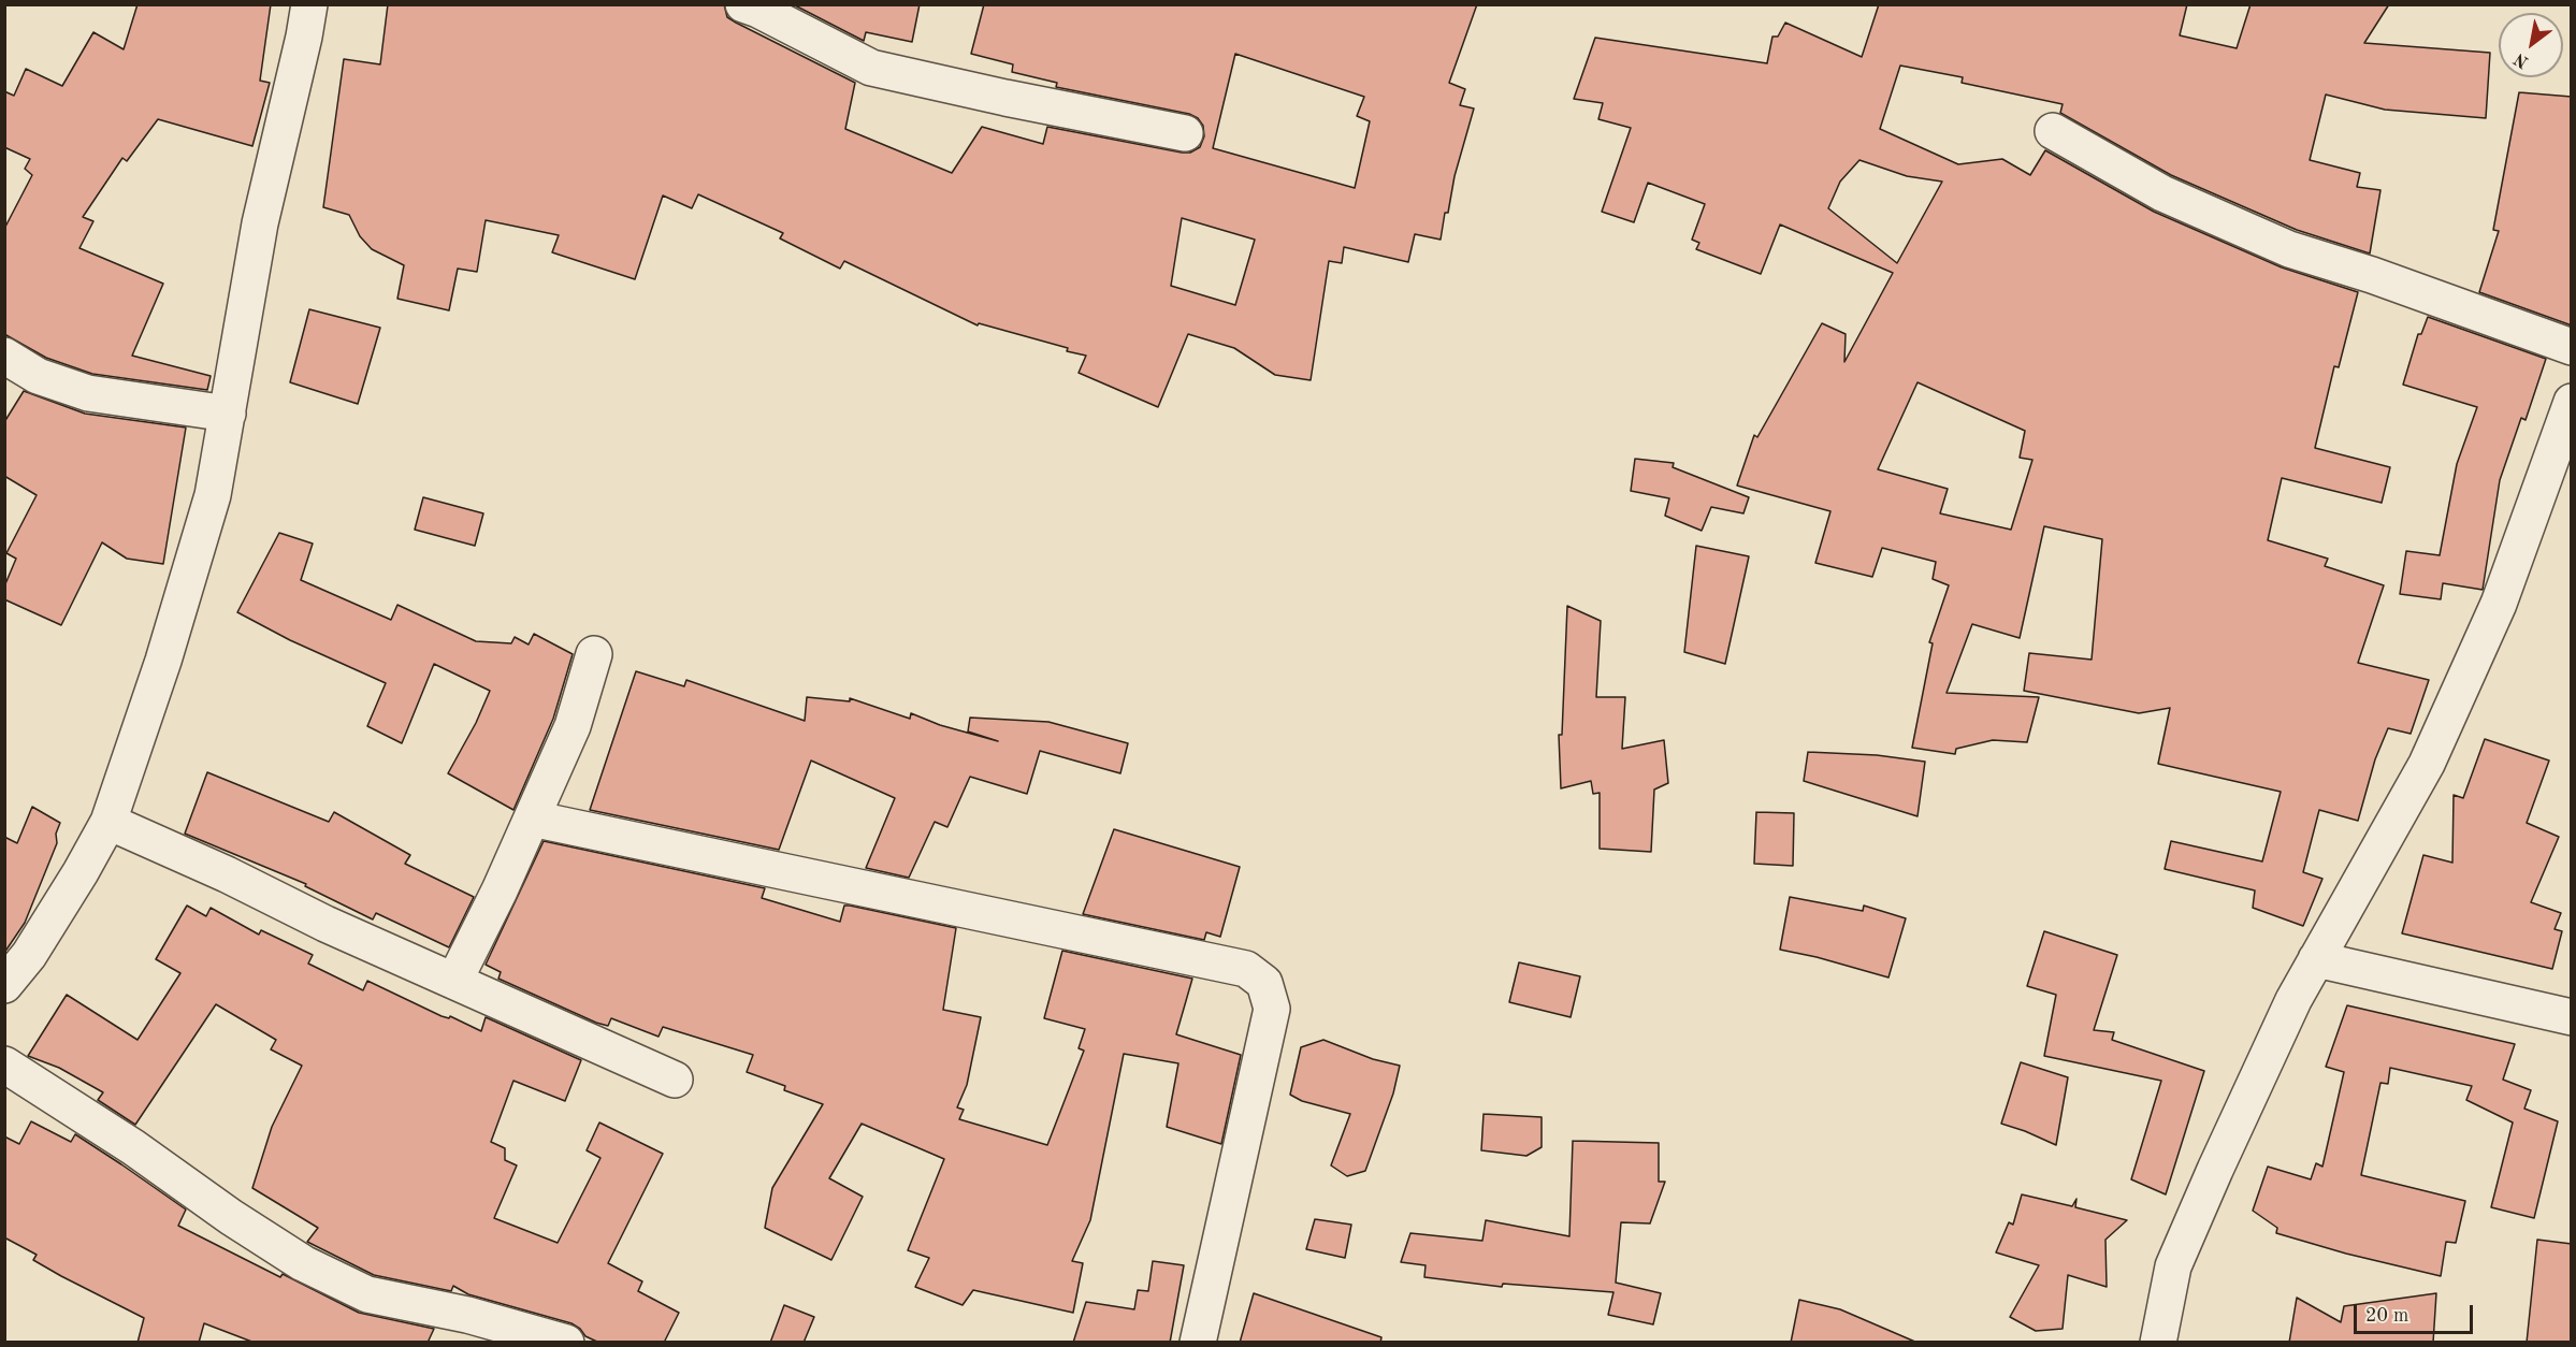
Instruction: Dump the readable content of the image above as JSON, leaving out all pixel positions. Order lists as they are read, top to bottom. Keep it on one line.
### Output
{"scale_bar":"20 m","north":"bottom left"}
